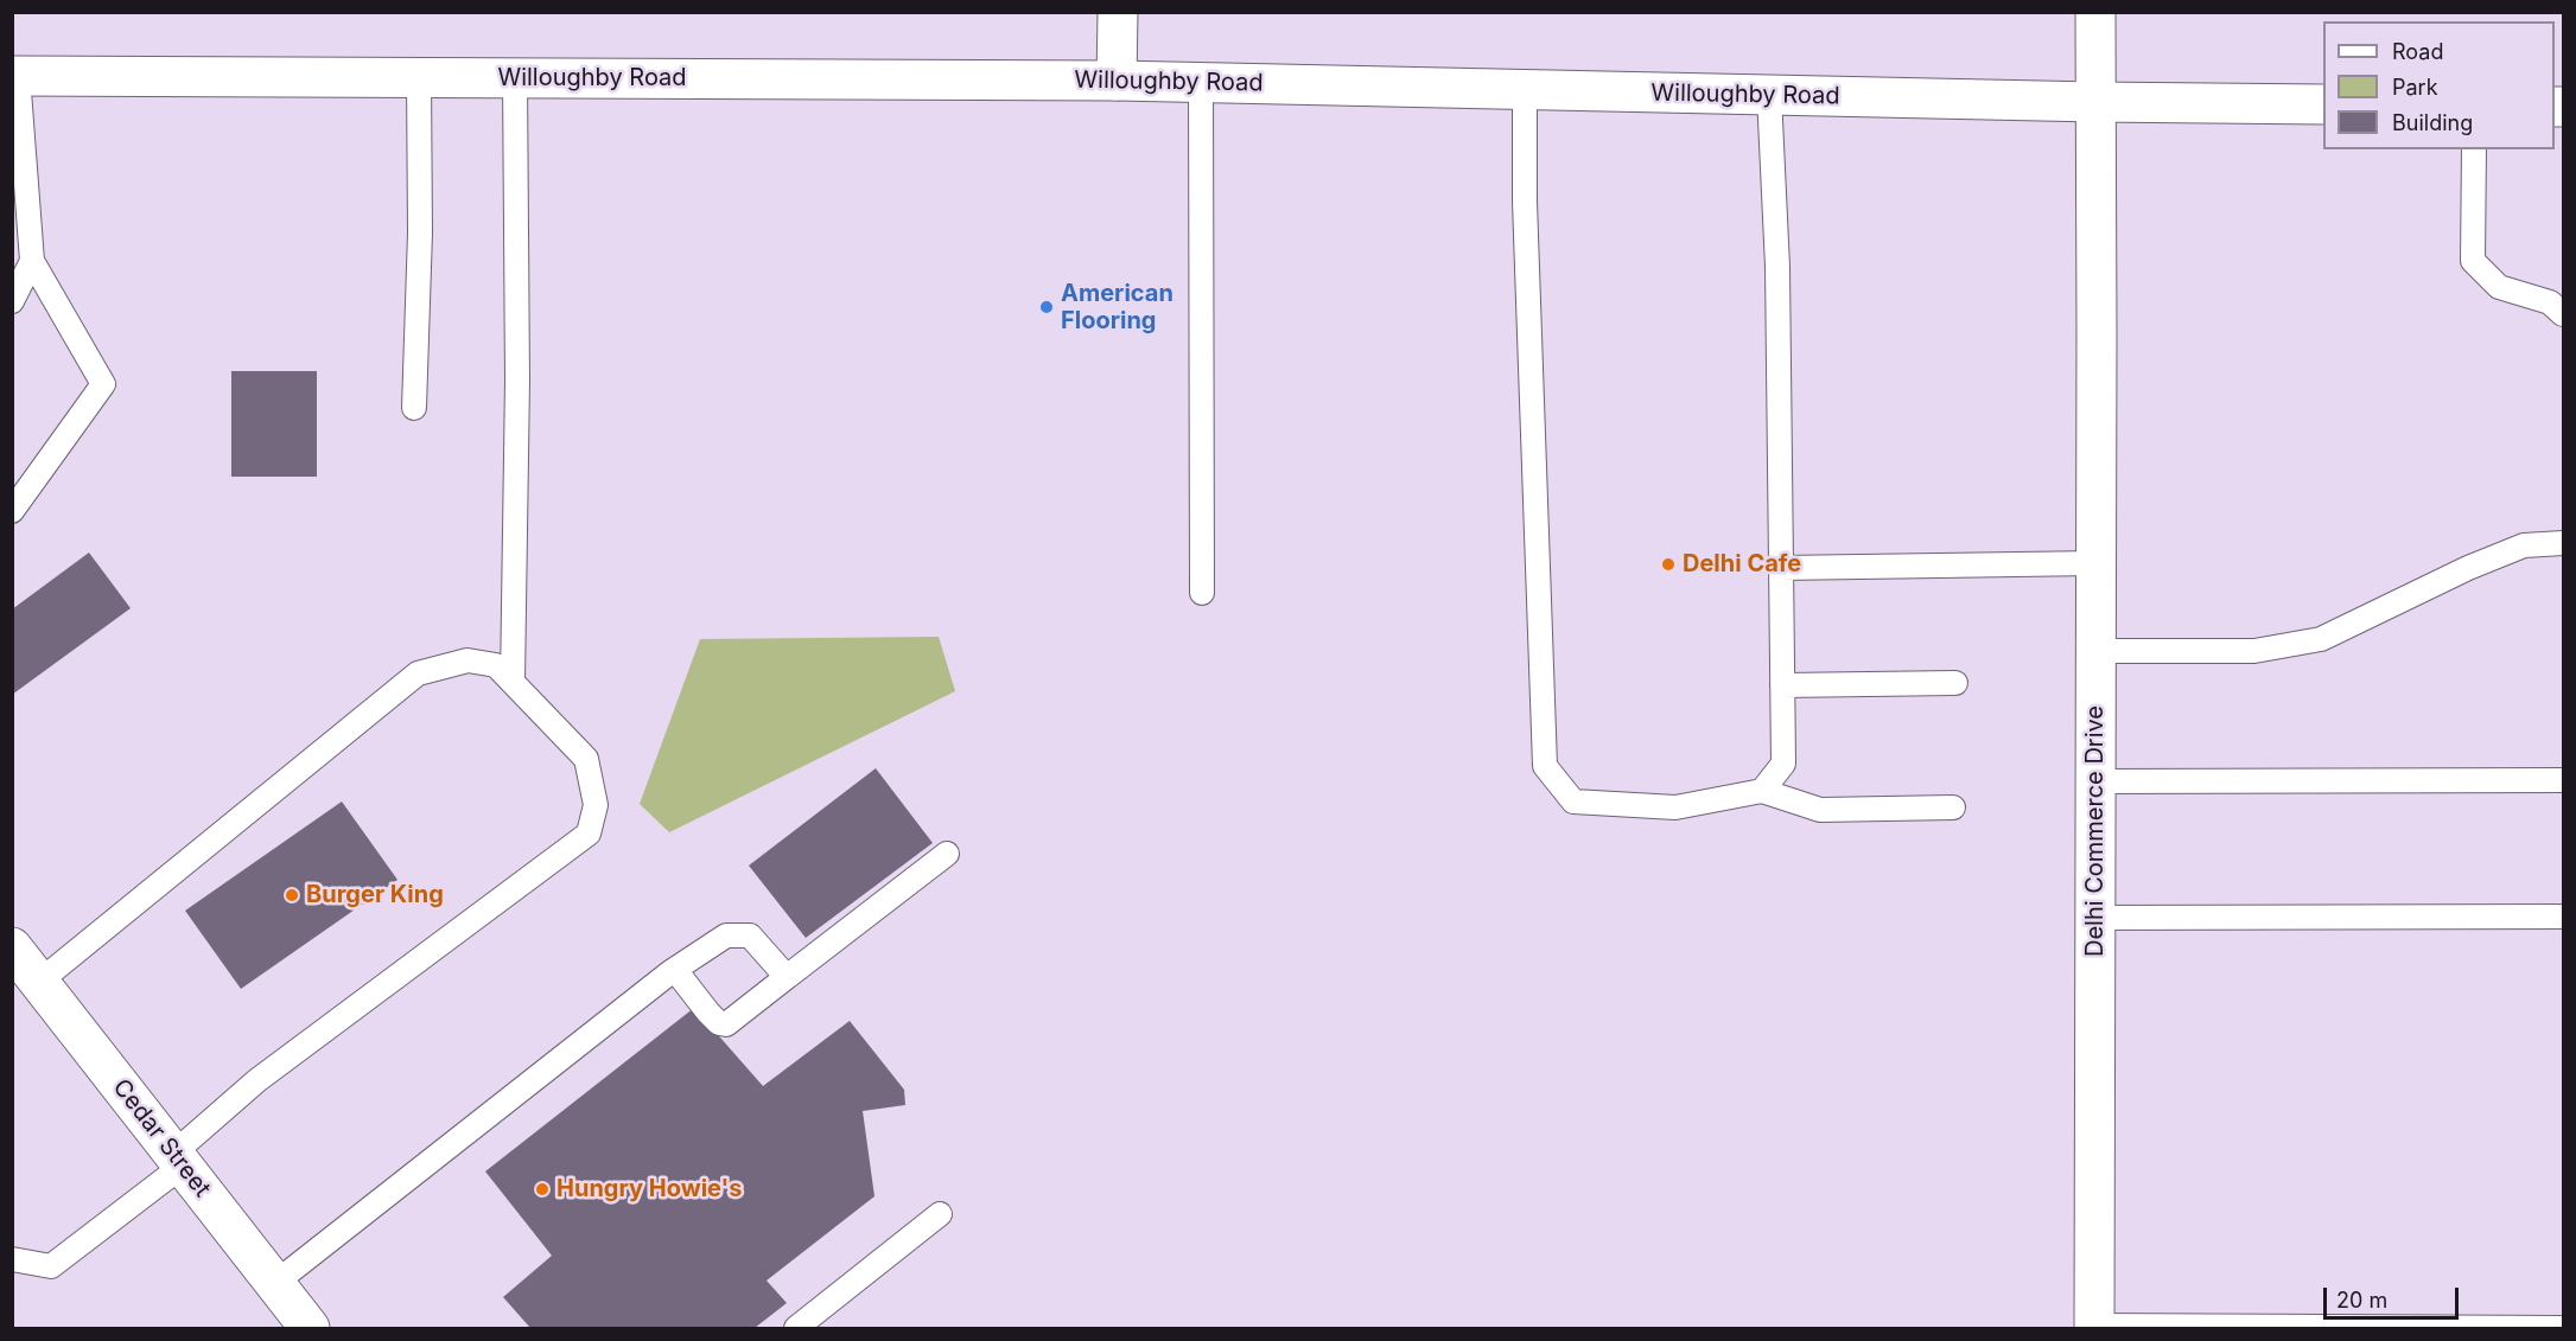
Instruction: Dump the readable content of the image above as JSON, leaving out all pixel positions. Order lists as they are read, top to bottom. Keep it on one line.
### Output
{"streets":{"street":["Willoughby Road","Delhi Commerce Drive","Cedar Street"]},"crossings":[["Willoughby Road","Delhi Commerce Drive"]],"places":["American Flooring","Delhi Cafe","Burger King","Hungry Howie's"],"legend":["Road","Park","Building"],"scale_bar":"20 m"}
